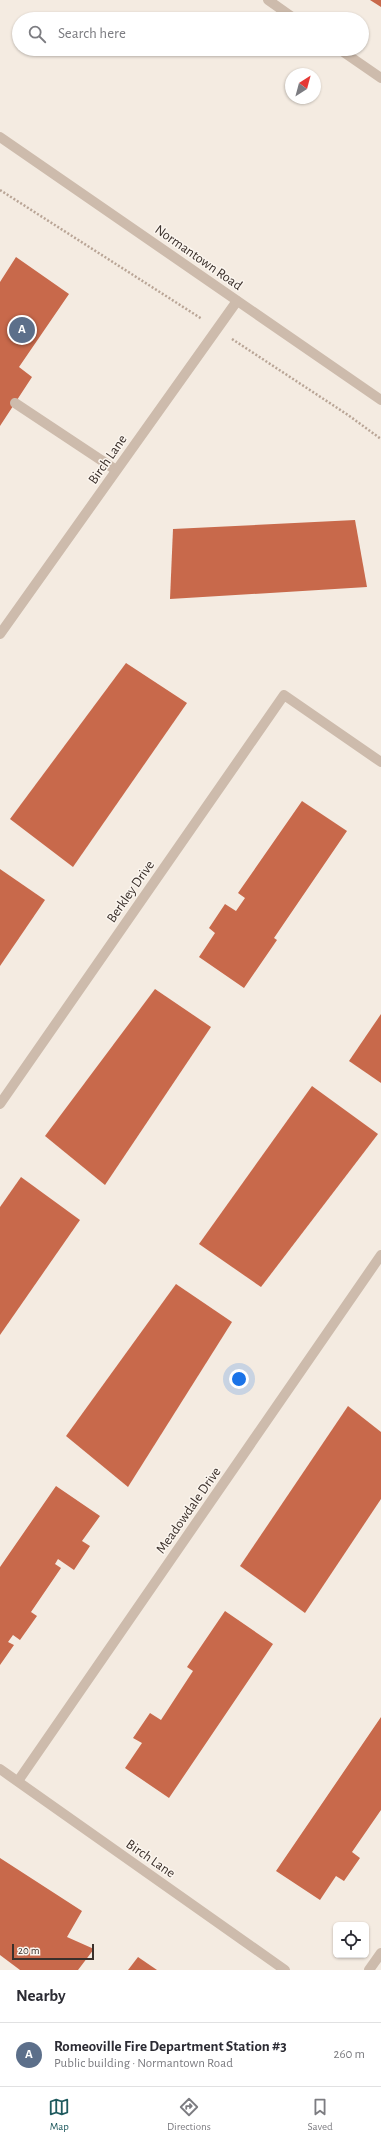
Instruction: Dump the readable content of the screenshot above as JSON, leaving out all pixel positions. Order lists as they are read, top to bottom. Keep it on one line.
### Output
{"streets":{"street":["Normantown Road","Birch Lane","Berkley Drive","Meadowdale Drive"]},"crossings":[["Normantown Road","Birch Lane"],["Birch Lane","Meadowdale Drive"]],"scale_bar":"20 m","north":"top right","page":{"search":"Search here","pins":"A","scale":"20 m","heading":"Nearby","list":[{"mark":"A","name":"Romeoville Fire Department Station #3","note":"Public building · Normantown Road","value":"260 m"}],"nav":["Map","Directions","Saved"]}}
